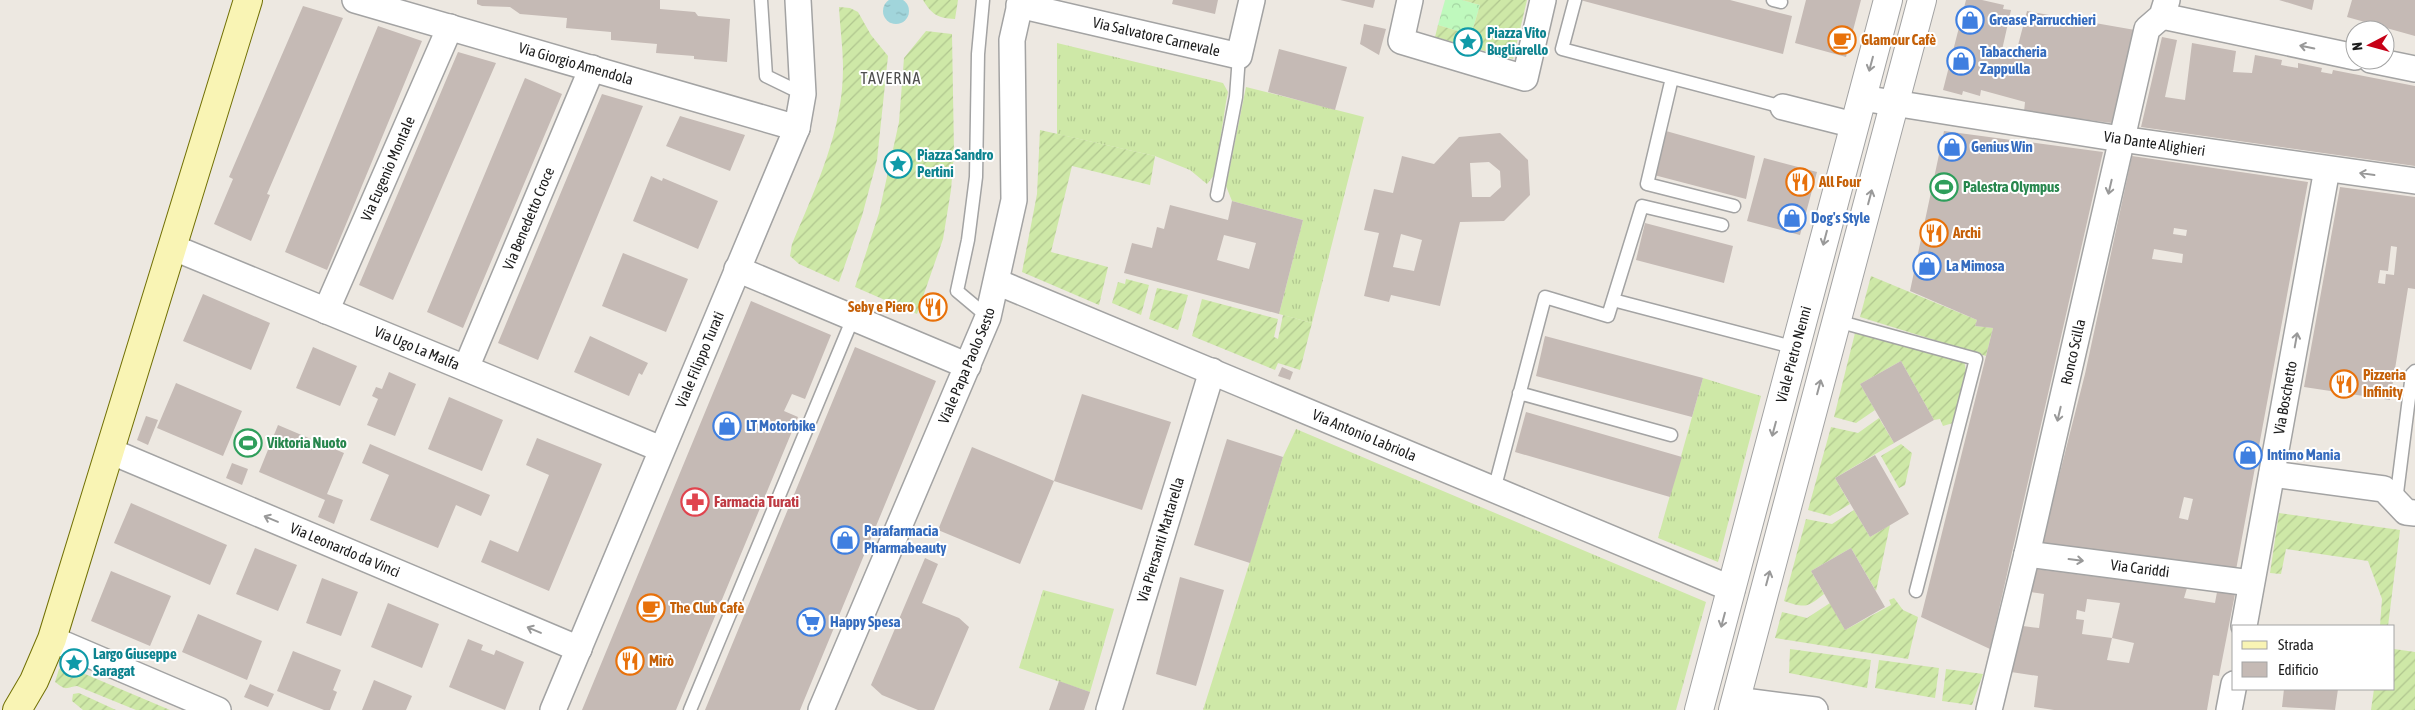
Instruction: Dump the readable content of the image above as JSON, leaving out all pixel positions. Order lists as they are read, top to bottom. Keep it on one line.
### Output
{"streets":{"street":["Via Salvatore Carnevale","Via Giorgio Amendola","Via Dante Alighieri","Via Eugenio Montale","Via Benedetto Croce","Via Ugo La Malfa","Ronco Scilla","Viale Pietro Nenni","Viale Filippo Turati","Viale Papa Paolo Sesto","Via Boschetto","Via Antonio Labriola","Via Piersanti Mattarella","Via Leonardo da Vinci","Via Cariddi"]},"crossings":[["Via Salvatore Carnevale","Viale Papa Paolo Sesto"],["Via Giorgio Amendola","Via Eugenio Montale"],["Via Giorgio Amendola","Via Benedetto Croce"],["Via Giorgio Amendola","Viale Filippo Turati"],["Via Dante Alighieri","Ronco Scilla"],["Via Dante Alighieri","Viale Pietro Nenni"],["Via Dante Alighieri","Via Boschetto"],["Via Eugenio Montale","Via Ugo La Malfa"],["Via Benedetto Croce","Via Ugo La Malfa"],["Via Ugo La Malfa","Viale Filippo Turati"],["Ronco Scilla","Via Cariddi"],["Viale Pietro Nenni","Via Antonio Labriola"],["Viale Filippo Turati","Via Leonardo da Vinci"],["Viale Papa Paolo Sesto","Via Antonio Labriola"],["Via Boschetto","Via Cariddi"],["Via Antonio Labriola","Via Piersanti Mattarella"]],"one_way":["Ronco Scilla","Via Boschetto","Via Cariddi"],"districts":["TAVERNA"],"places":{"shop":["Grease Parrucchieri","Tabaccheria Zappulla","Genius Win","Dog's Style","La Mimosa","LT Motorbike","Intimo Mania","Parafarmacia Pharmabeauty"],"cafe":["Glamour Cafè","The Club Cafè"],"place":["Piazza Vito Bugliarello","Piazza Sandro Pertini","Largo Giuseppe Saragat"],"restaurant":["All Four","Archi","Seby e Piero","Pizzeria Infinity","Mirò"],"sports":["Palestra Olympus","Viktoria Nuoto"],"pharmacy":["Farmacia Turati"],"supermarket":["Happy Spesa"]},"legend":["Strada","Edificio"],"north":"left"}
